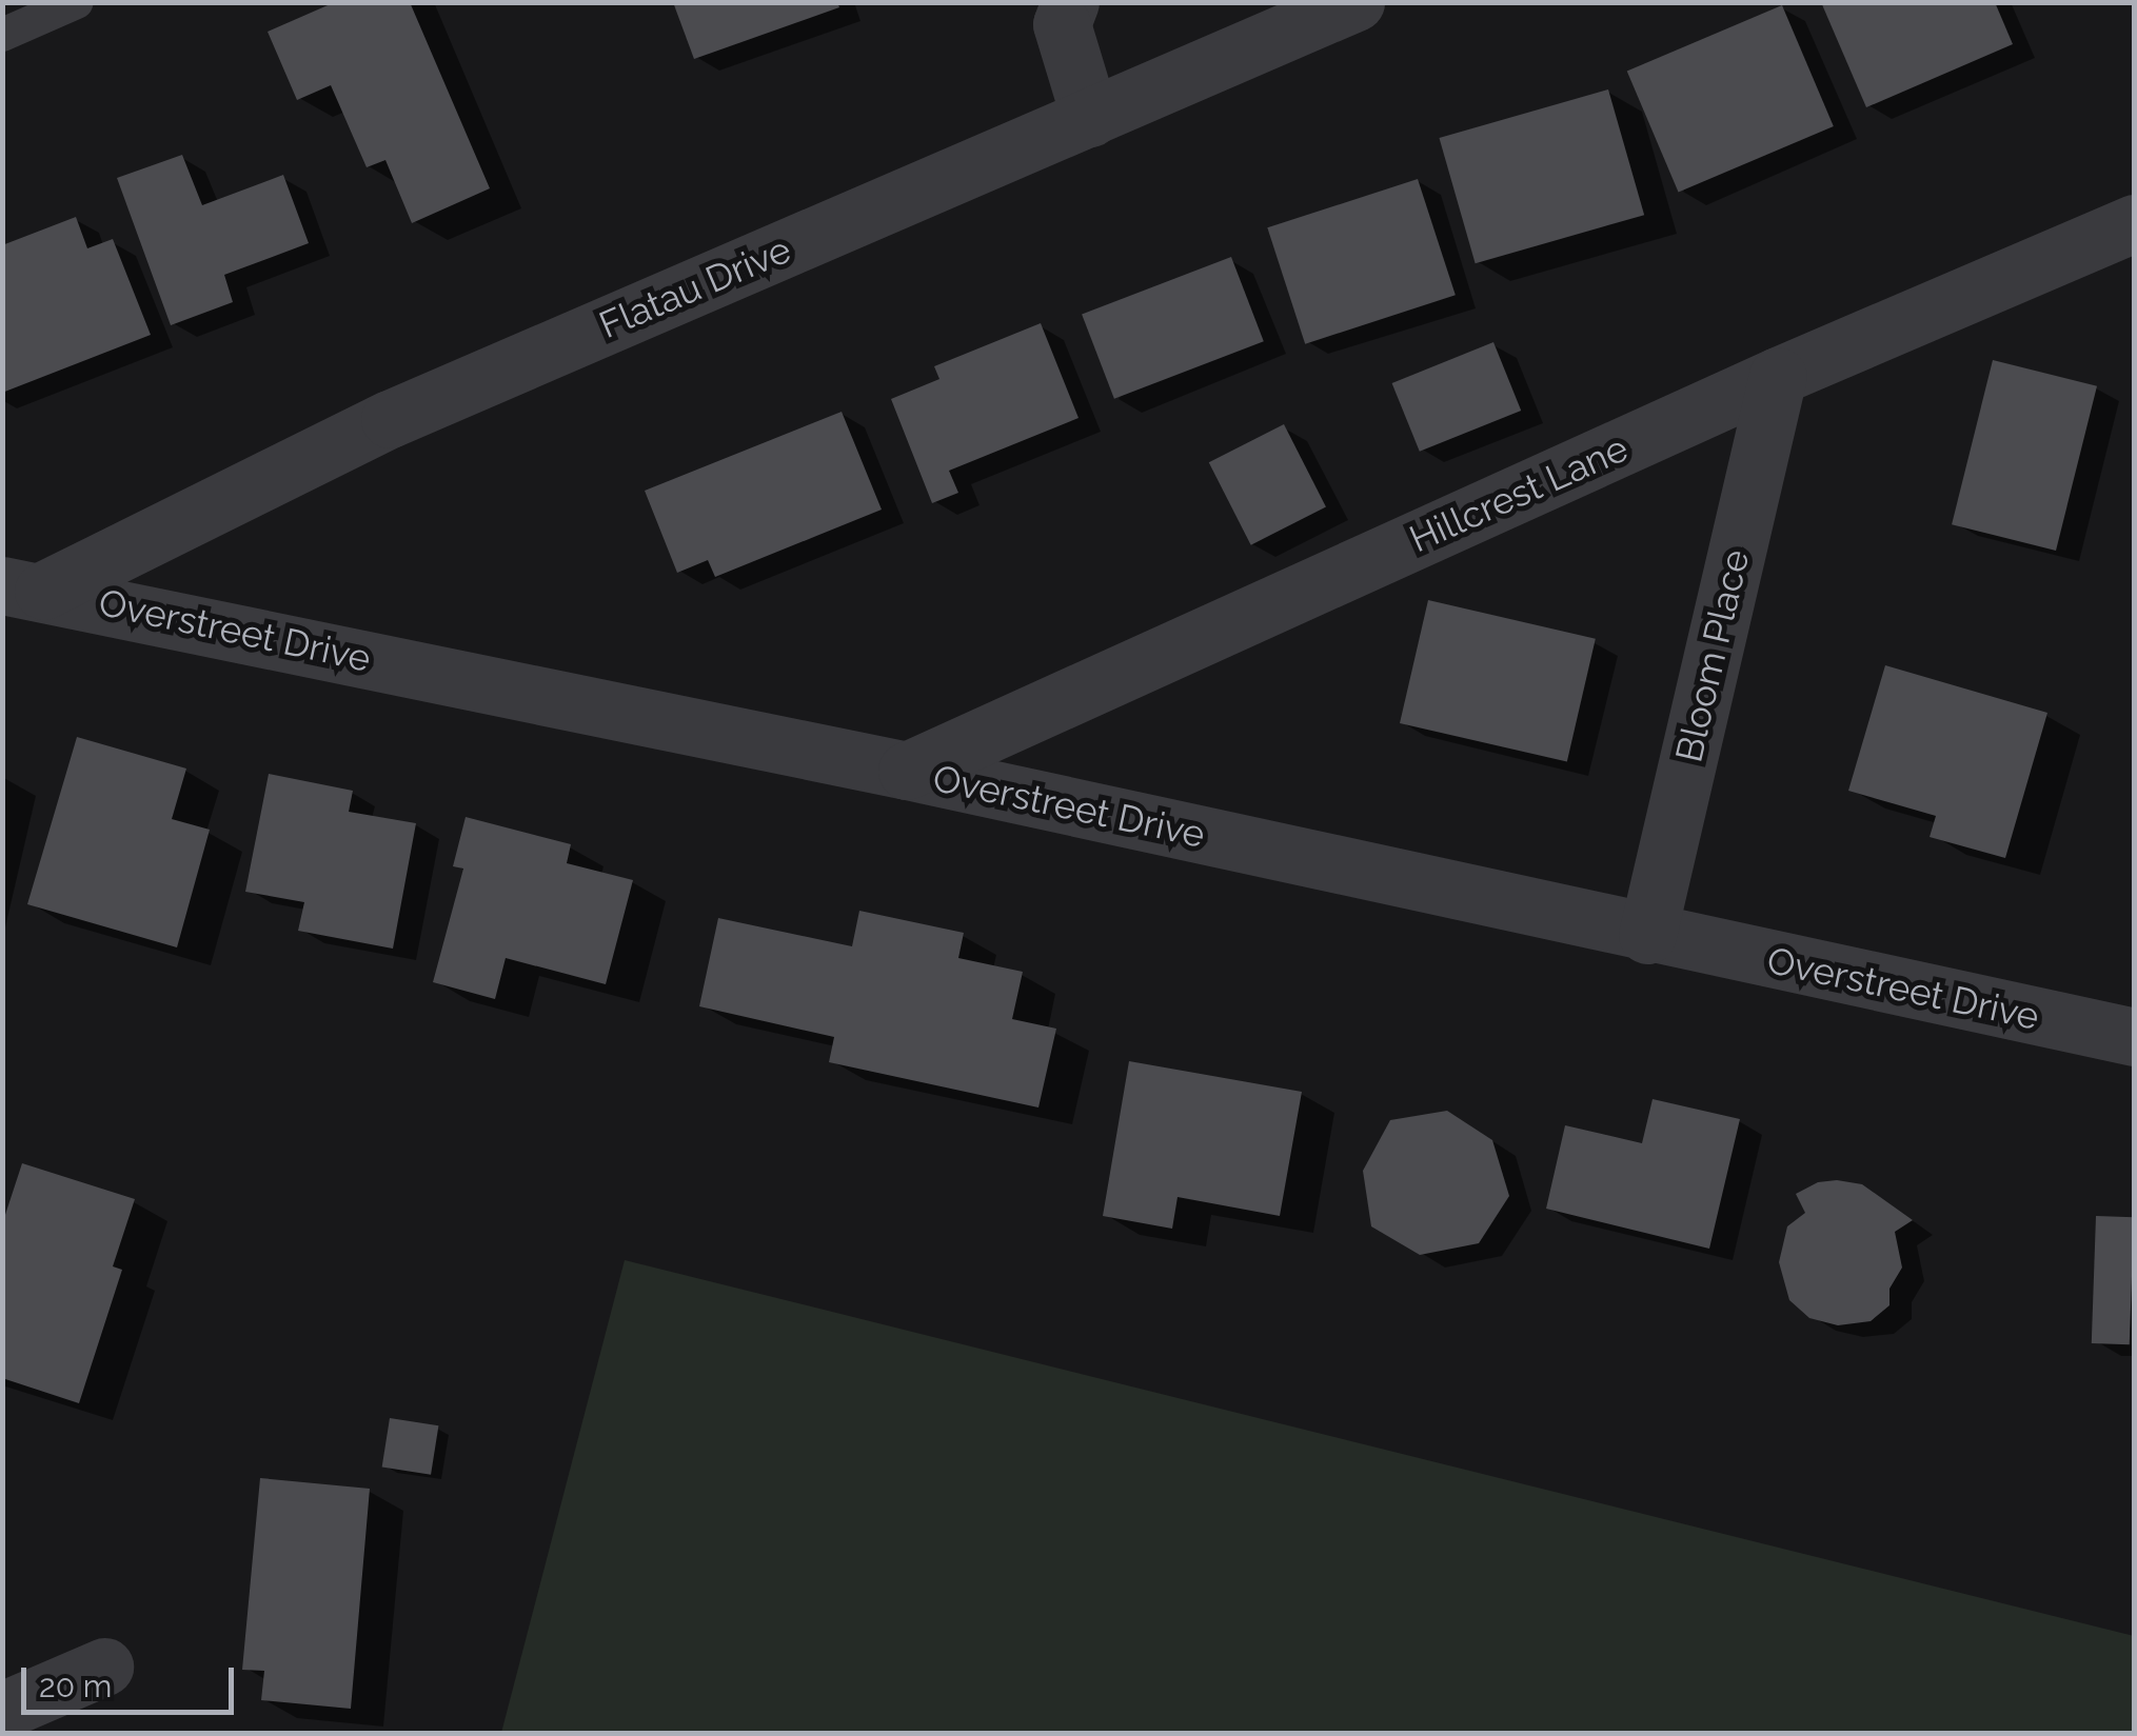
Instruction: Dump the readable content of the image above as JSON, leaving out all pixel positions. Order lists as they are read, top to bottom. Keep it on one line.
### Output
{"streets":{"street":["Flatau Drive","Hillcrest Lane","Overstreet Drive","Bloom Place"]},"crossings":[["Flatau Drive","Overstreet Drive"],["Hillcrest Lane","Overstreet Drive"],["Hillcrest Lane","Bloom Place"],["Overstreet Drive","Bloom Place"]],"scale_bar":"20 m"}
